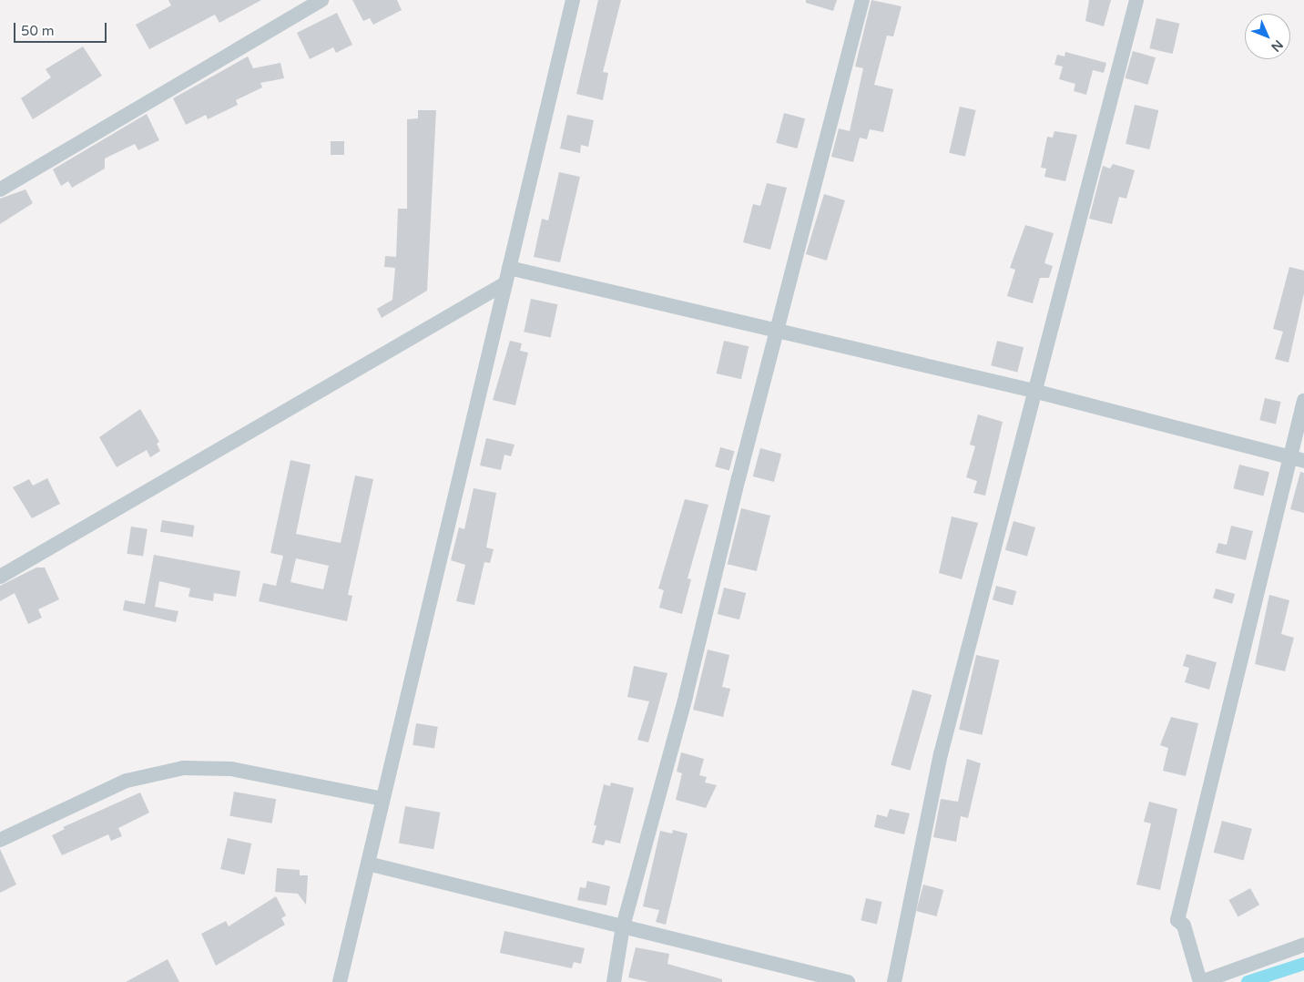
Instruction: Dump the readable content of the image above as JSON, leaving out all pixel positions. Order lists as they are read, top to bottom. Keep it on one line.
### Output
{"scale_bar":"50 m","north":"bottom right"}
